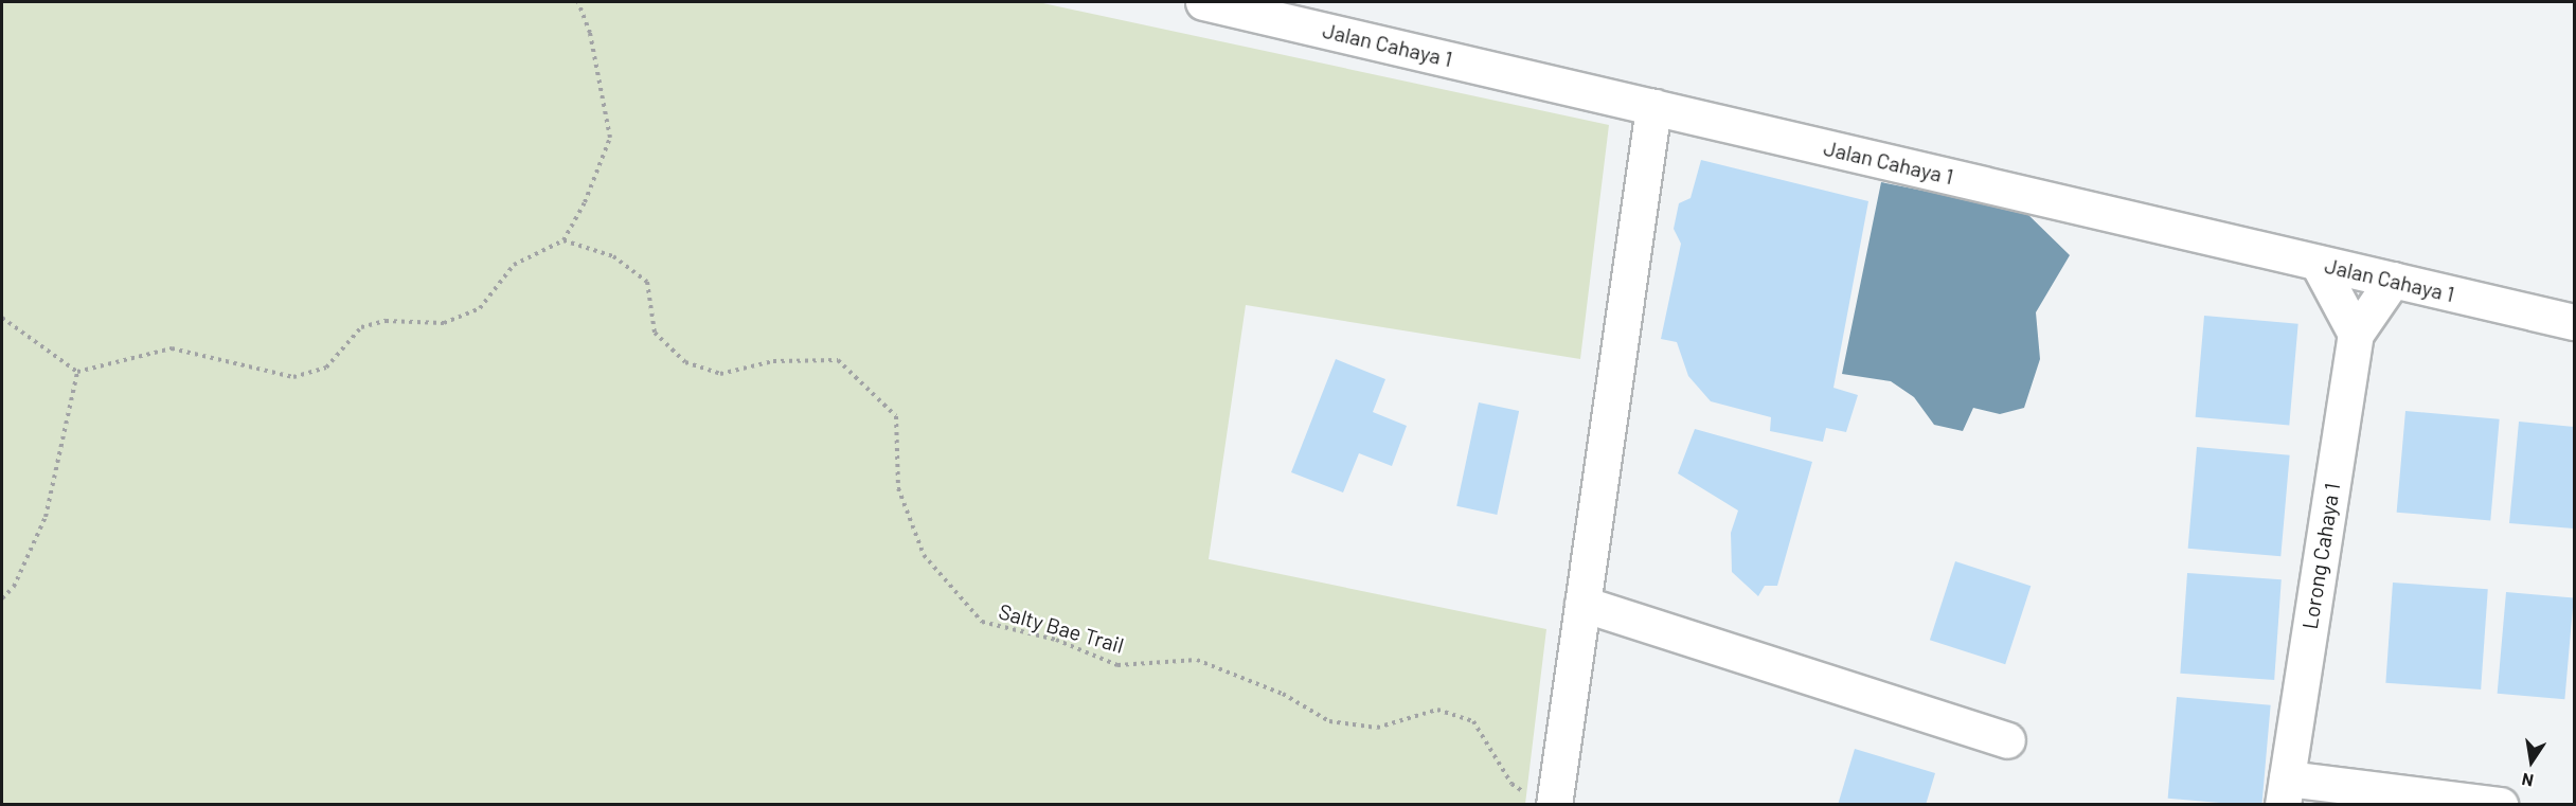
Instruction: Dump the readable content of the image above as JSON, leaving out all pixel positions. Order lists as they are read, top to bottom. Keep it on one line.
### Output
{"streets":{"street":["Jalan Cahaya 1","Lorong Cahaya 1"],"path":["Salty Bae Trail"]},"crossings":[["Jalan Cahaya 1","Lorong Cahaya 1"]],"north":"bottom"}
